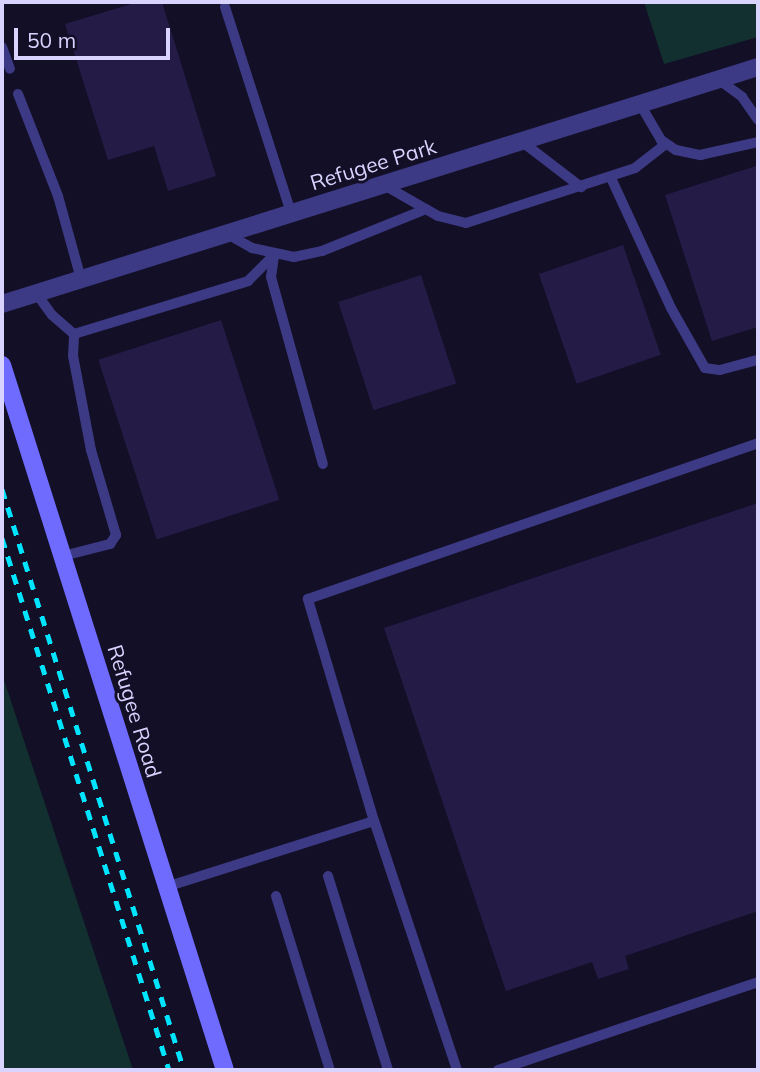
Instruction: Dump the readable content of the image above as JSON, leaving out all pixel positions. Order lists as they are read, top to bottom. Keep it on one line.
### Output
{"streets":{"main road":["Refugee Road"],"street":["Refugee Park"]},"scale_bar":"50 m"}
